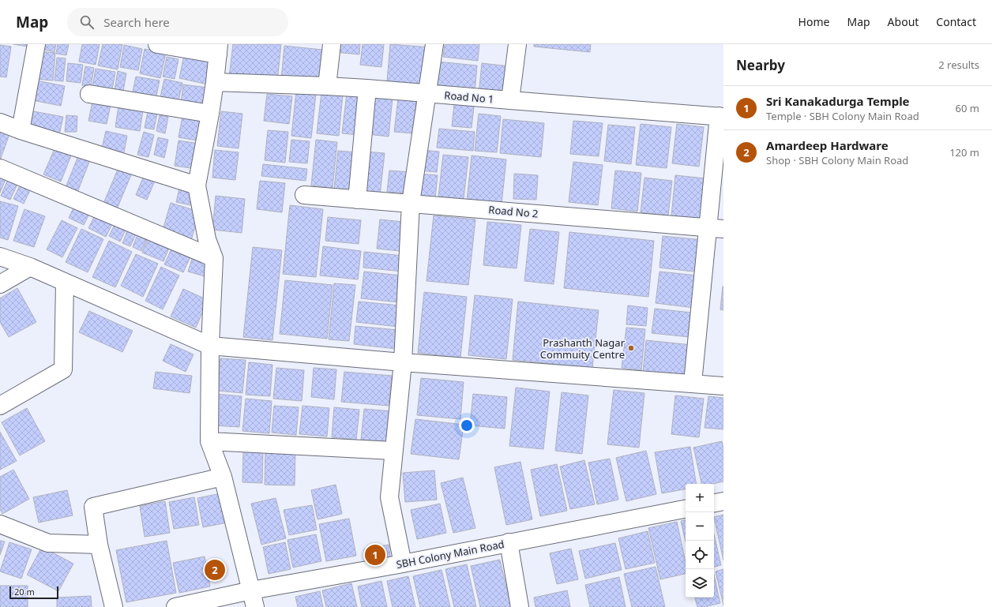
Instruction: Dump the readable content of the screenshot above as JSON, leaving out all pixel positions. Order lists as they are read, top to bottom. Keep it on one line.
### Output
{"streets":{"street":["Road No 1","Road No 2","SBH Colony Main Road"]},"places":["Prashanth Nagar Commuity Centre"],"scale_bar":"20 m","page":{"header":"Map","search":"Search here","nav":["Home","Map","About","Contact"],"heading":["Nearby","2 results"],"list":[{"mark":"1","name":"Sri Kanakadurga Temple","note":"Temple · SBH Colony Main Road","value":"60 m"},{"mark":"2","name":"Amardeep Hardware","note":"Shop · SBH Colony Main Road","value":"120 m"}],"map_buttons":["+","−"],"pins":["1","2"],"scale":"20 m"}}
